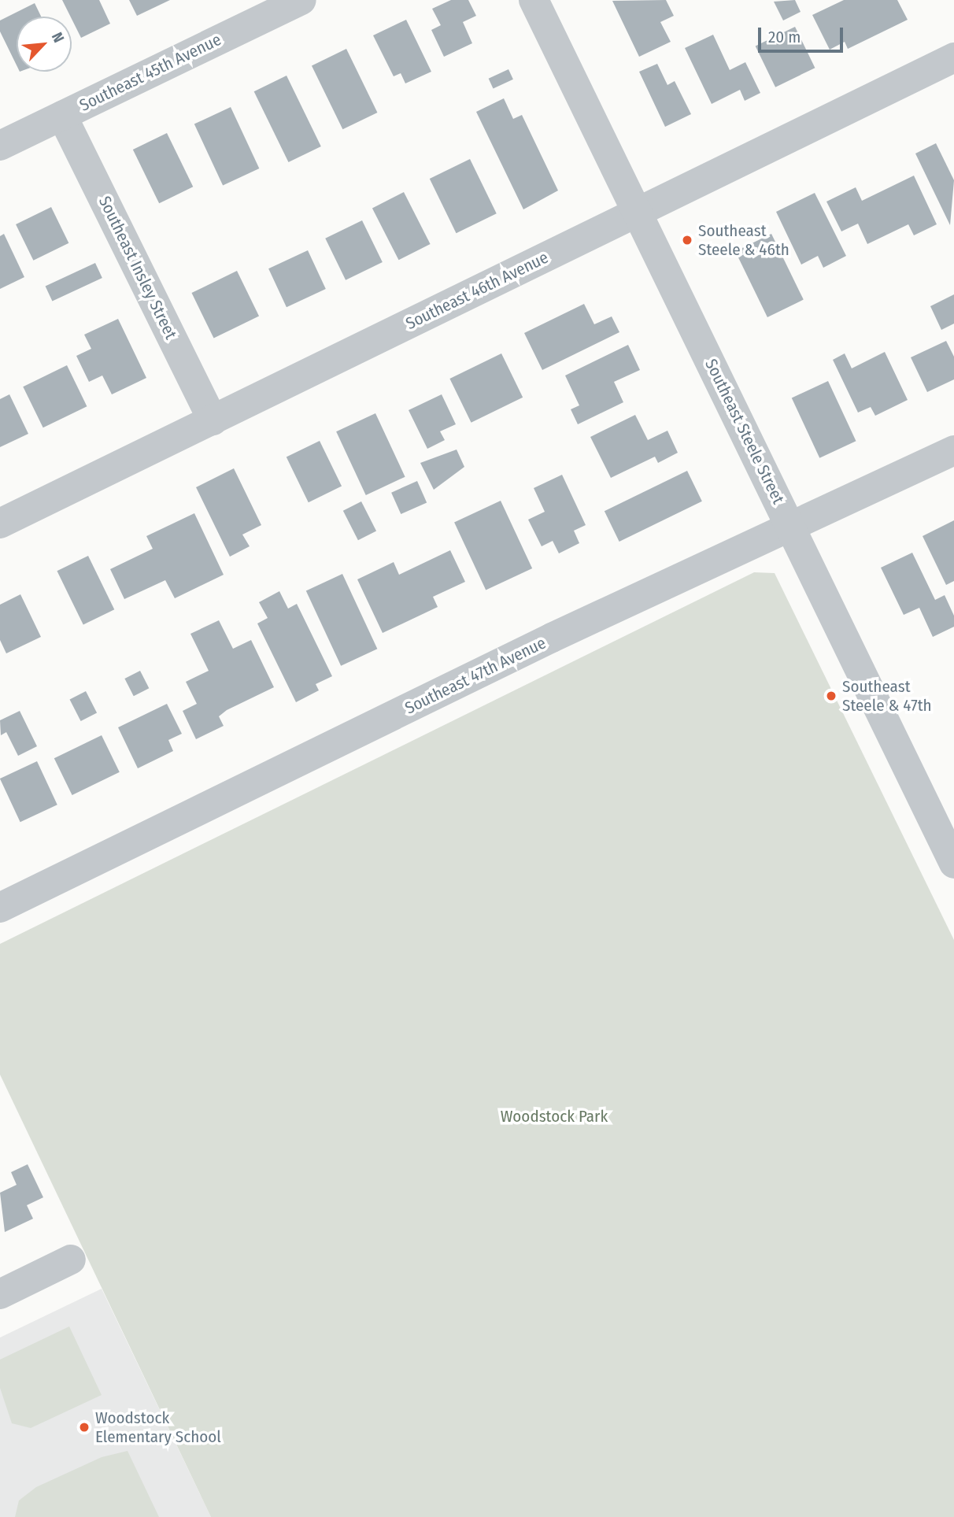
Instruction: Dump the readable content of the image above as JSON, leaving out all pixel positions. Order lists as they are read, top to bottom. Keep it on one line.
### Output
{"streets":{"street":["Southeast 45th Avenue","Southeast Insley Street","Southeast 46th Avenue","Southeast Steele Street","Southeast 47th Avenue"]},"crossings":[["Southeast 45th Avenue","Southeast Insley Street"],["Southeast Insley Street","Southeast 46th Avenue"],["Southeast 46th Avenue","Southeast Steele Street"],["Southeast Steele Street","Southeast 47th Avenue"]],"parks":["Woodstock Park"],"places":["Southeast Steele & 46th","Southeast Steele & 47th","Woodstock Elementary School"],"scale_bar":"20 m","north":"top right"}
